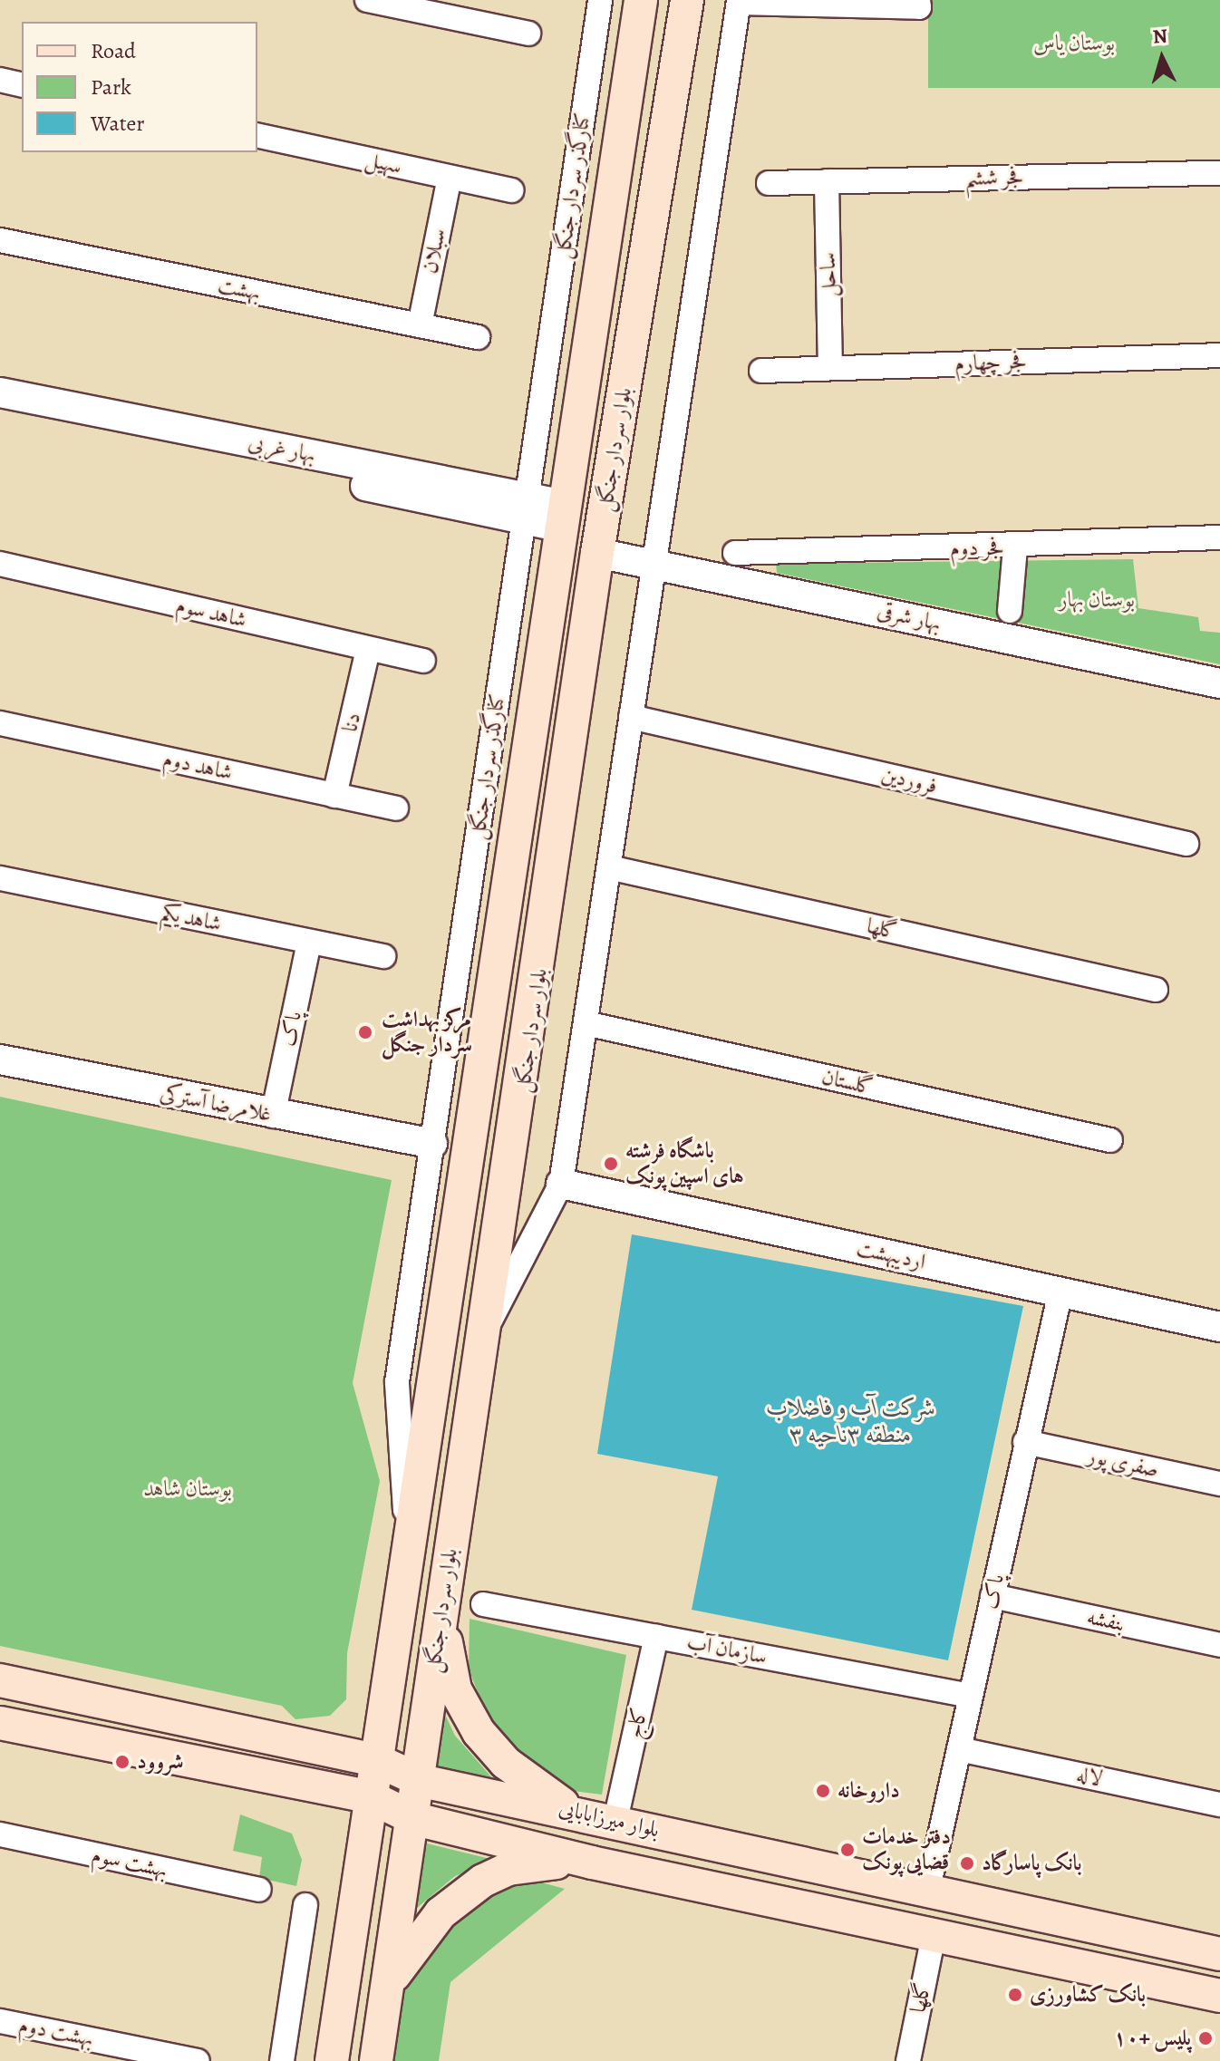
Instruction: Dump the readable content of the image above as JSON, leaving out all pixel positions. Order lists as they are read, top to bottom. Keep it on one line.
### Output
{"streets":{"main road":["بلوار سردار جنگل","بلوار میرزابابایی"],"street":["سهیل","فجر ششم","کنارگذر سردار جنگل","سبلان","ساحل","بهشت","فجر چهارم","بهار غربی","فجر دوم","شاهد سوم","بهار شرقی","دنا","شاهد دوم","فروردین","شاهد یکم","گلها","پاک","گلستان","غلامرضا آسترکی","اردیبهشت","صفری پور","بنفشه","سازمان آب","کاج","لاله","بهشت سوم","بهشت دوم"]},"crossings":[["سهیل","سبلان"],["فجر ششم","ساحل"],["کنارگذر سردار جنگل","بهار غربی"],["کنارگذر سردار جنگل","بلوار سردار جنگل"],["کنارگذر سردار جنگل","غلامرضا آسترکی"],["سبلان","بهشت"],["ساحل","فجر چهارم"],["بهار غربی","بلوار سردار جنگل"],["بلوار سردار جنگل","بهار شرقی"],["بلوار سردار جنگل","بلوار میرزابابایی"],["شاهد سوم","دنا"],["دنا","شاهد دوم"],["شاهد یکم","پاک"],["گلها","بلوار میرزابابایی"],["پاک","غلامرضا آسترکی"],["پاک","اردیبهشت"],["پاک","صفری پور"],["پاک","بنفشه"],["پاک","سازمان آب"],["پاک","لاله"],["پاک","بلوار میرزابابایی"],["سازمان آب","کاج"]],"water":["شرکت آب و فاضلاب منطقه ۳ناحیه ۳"],"parks":["بوستان یاس","بوستان بهار","بوستان شاهد"],"places":["مرکز بهداشت سردار جنگل","باشگاه فرشته های اسپین پونک","شروود","داروخانه","دفتر خدمات قضایی پونک","بانک پاسارگاد","بانک کشاورزی","پلیس +۱۰"],"legend":["Road","Park","Water"],"north":"top"}
